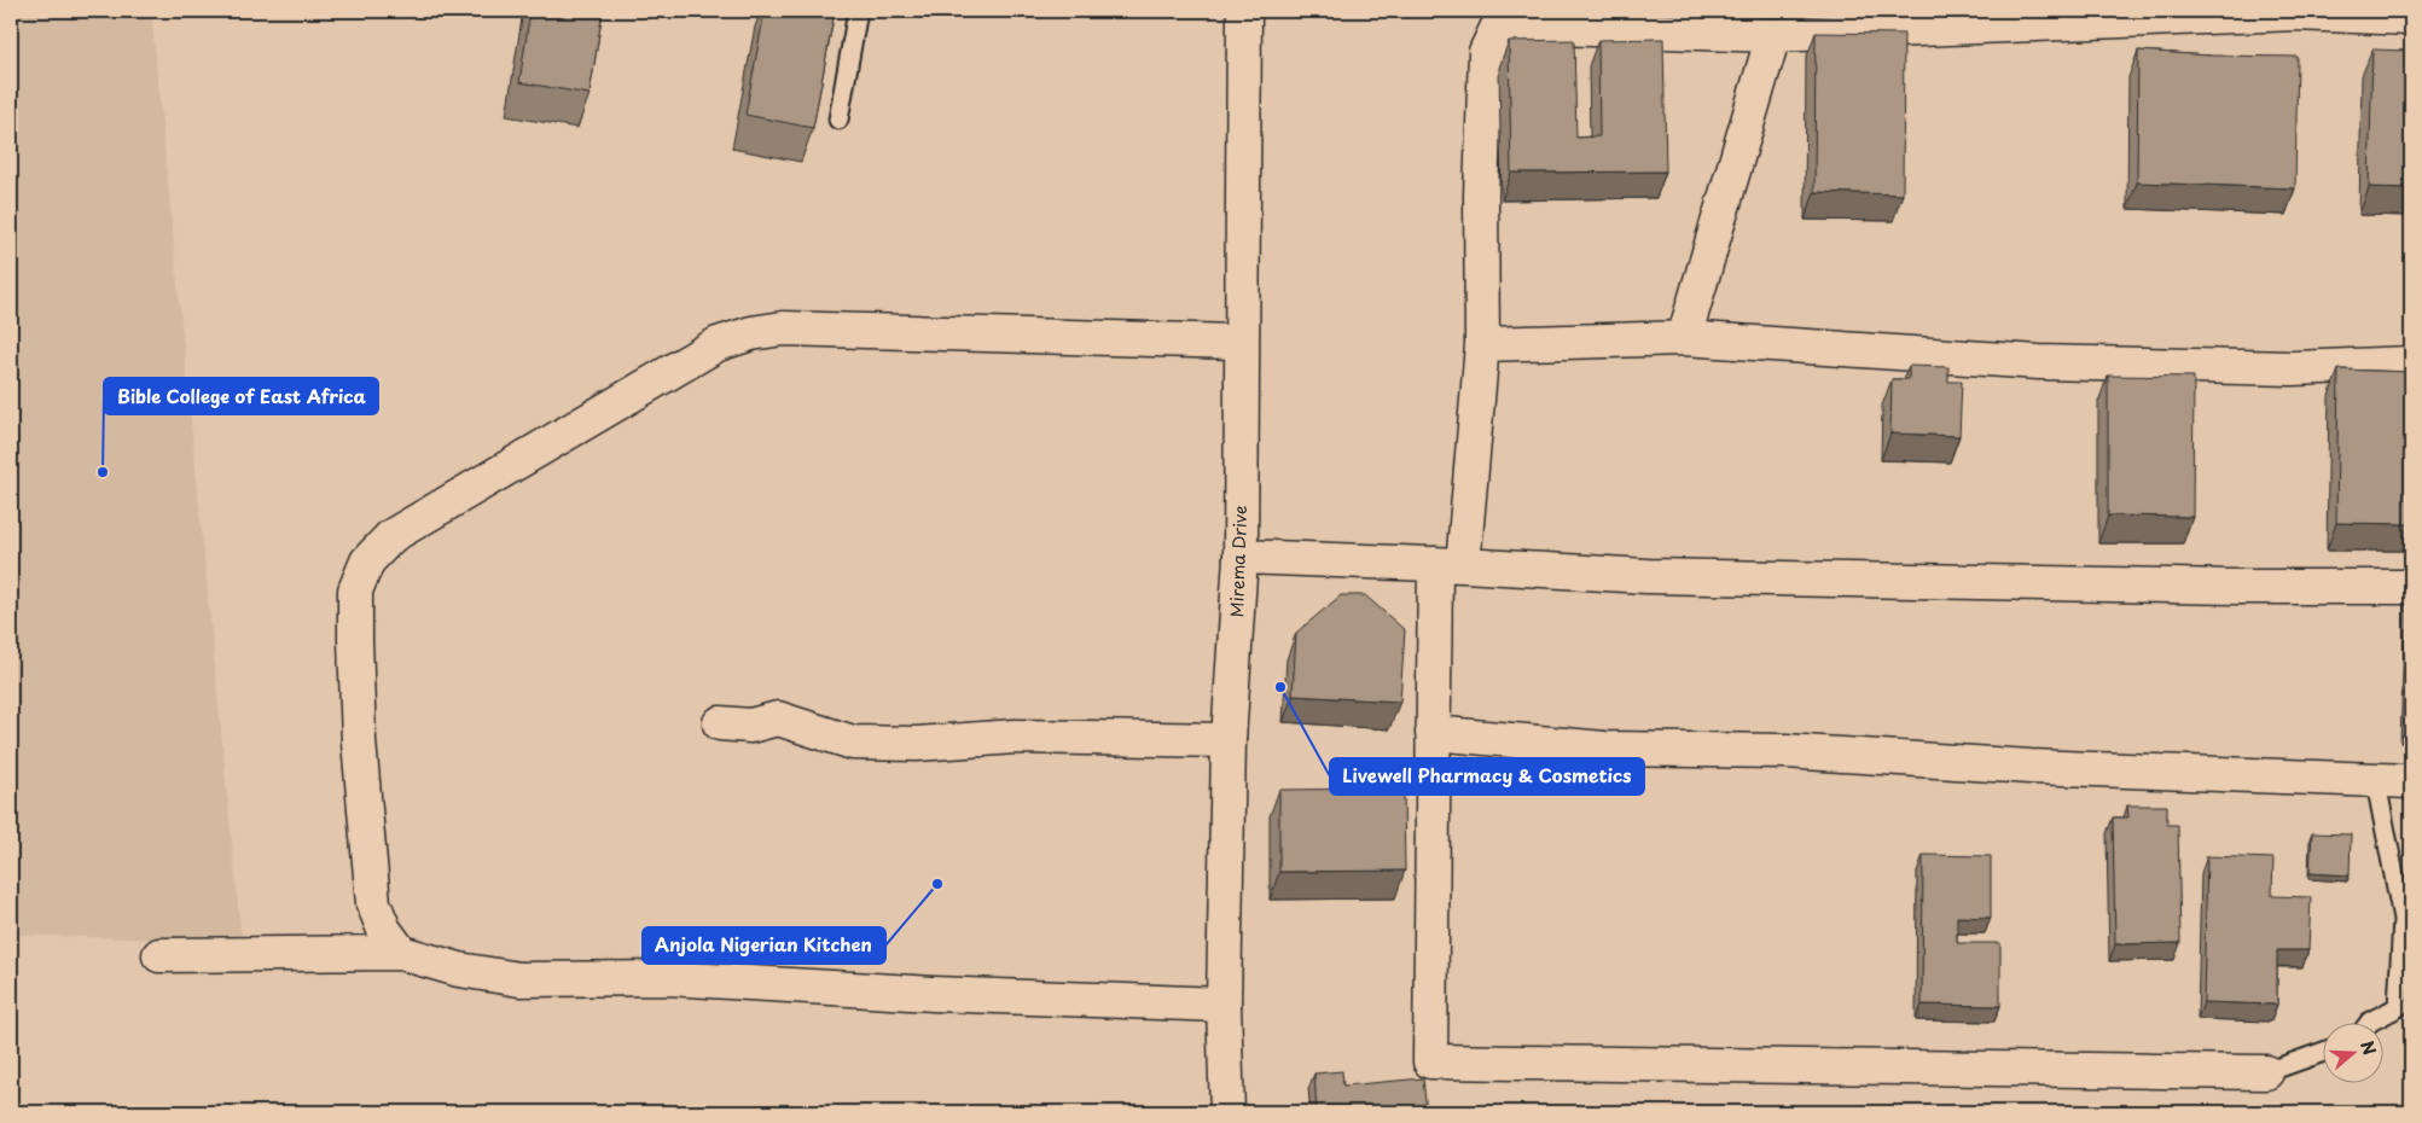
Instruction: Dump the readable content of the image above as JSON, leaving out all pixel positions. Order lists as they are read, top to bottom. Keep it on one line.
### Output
{"streets":{"street":["Mirema Drive"]},"places":["Bible College of East Africa","Livewell Pharmacy & Cosmetics","Anjola Nigerian Kitchen"],"north":"right"}
